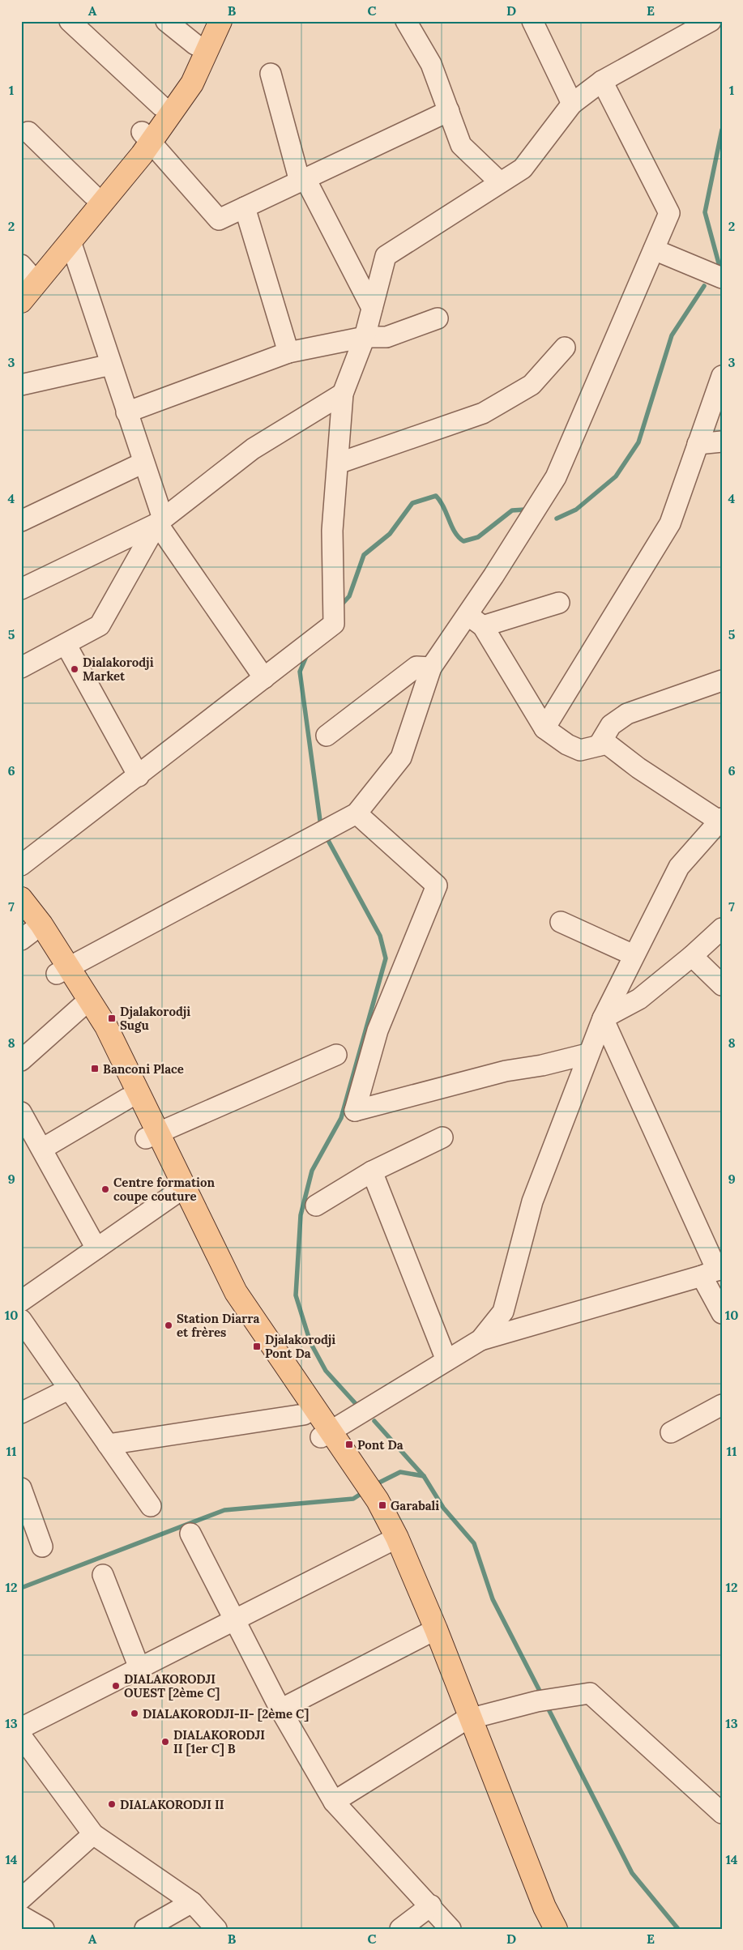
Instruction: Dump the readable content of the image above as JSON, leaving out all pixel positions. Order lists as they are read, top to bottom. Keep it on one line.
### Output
{"places":{"other":["Dialakorodji Market","Centre formation coupe couture","Station Diarra et frères","DIALAKORODJI OUEST [2ème C]","DIALAKORODJI-II- [2ème C]","DIALAKORODJI II [1er C] B","DIALAKORODJI II"],"transit":["Djalakorodji Sugu","Banconi Place","Djalakorodji Pont Da","Pont Da","Garabali"]},"grid":{"columns":["A","B","C","D","E"],"rows":["1","2","3","4","5","6","7","8","9","10","11","12","13","14"]}}
